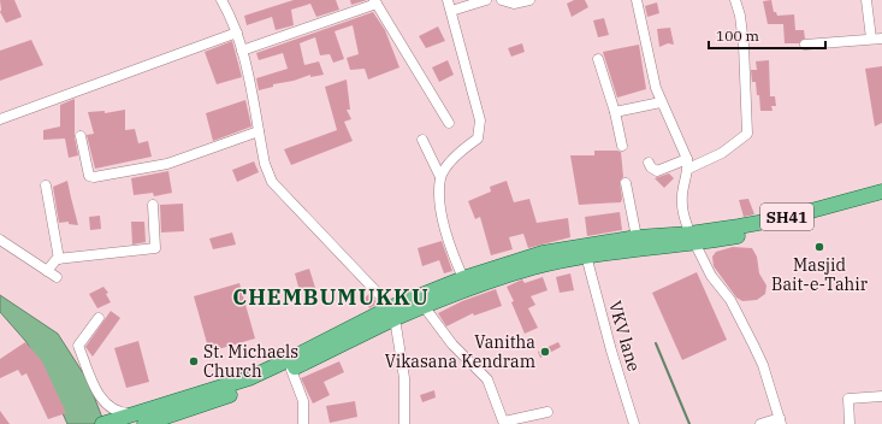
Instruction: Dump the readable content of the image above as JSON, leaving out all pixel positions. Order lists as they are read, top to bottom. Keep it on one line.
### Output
{"streets":{"main road":["SH41"],"street":["VKV lane"]},"districts":["CHEMBUMUKKU"],"places":["Masjid Bait-e-Tahir","Vanitha Vikasana Kendram","St. Michaels Church"],"scale_bar":"100 m"}
